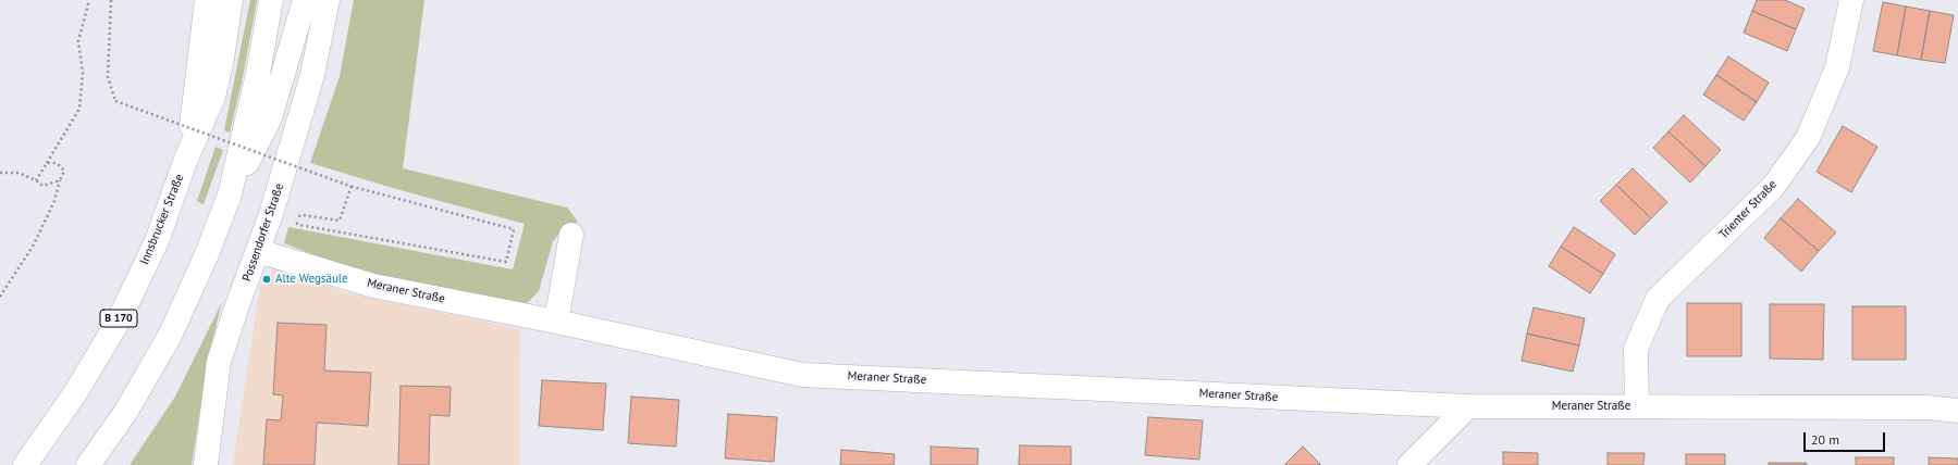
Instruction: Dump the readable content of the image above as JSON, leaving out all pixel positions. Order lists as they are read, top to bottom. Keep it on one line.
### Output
{"streets":{"street":["Trienter Straße","Innsbrucker Straße","Possendorfer Straße","Meraner Straße","B 170"]},"crossings":[["Trienter Straße","Meraner Straße"],["Possendorfer Straße","Meraner Straße"]],"places":["Alte Wegsäule"],"scale_bar":"20 m"}
